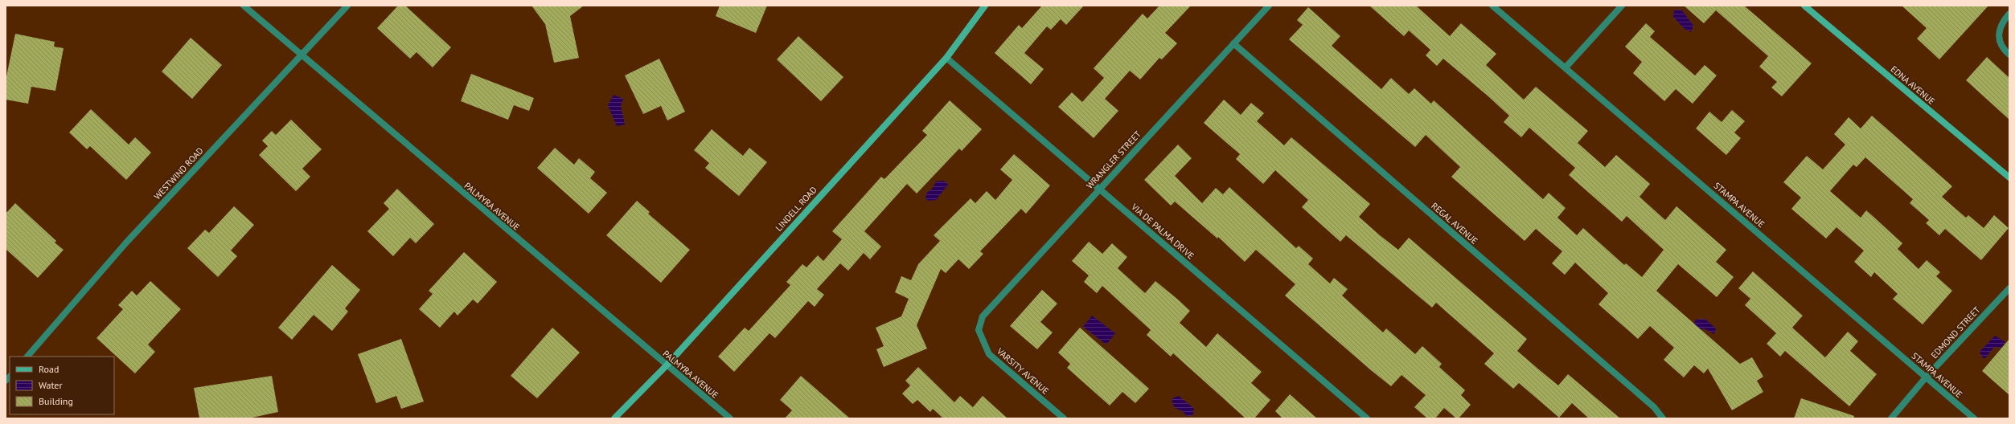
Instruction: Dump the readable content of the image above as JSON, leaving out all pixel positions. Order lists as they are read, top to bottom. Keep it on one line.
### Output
{"streets":{"street":["EDNA AVENUE","WRANGLER STREET","WESTWIND ROAD","STAMPA AVENUE","PALMYRA AVENUE","LINDELL ROAD","REGAL AVENUE","VIA DE PALMA DRIVE","EDMOND STREET","VARSITY AVENUE"]},"crossings":[["WRANGLER STREET","REGAL AVENUE"],["WRANGLER STREET","VIA DE PALMA DRIVE"],["WRANGLER STREET","VARSITY AVENUE"],["WESTWIND ROAD","PALMYRA AVENUE"],["STAMPA AVENUE","EDMOND STREET"],["PALMYRA AVENUE","LINDELL ROAD"],["LINDELL ROAD","VIA DE PALMA DRIVE"]],"legend":["Road","Water","Building"]}
